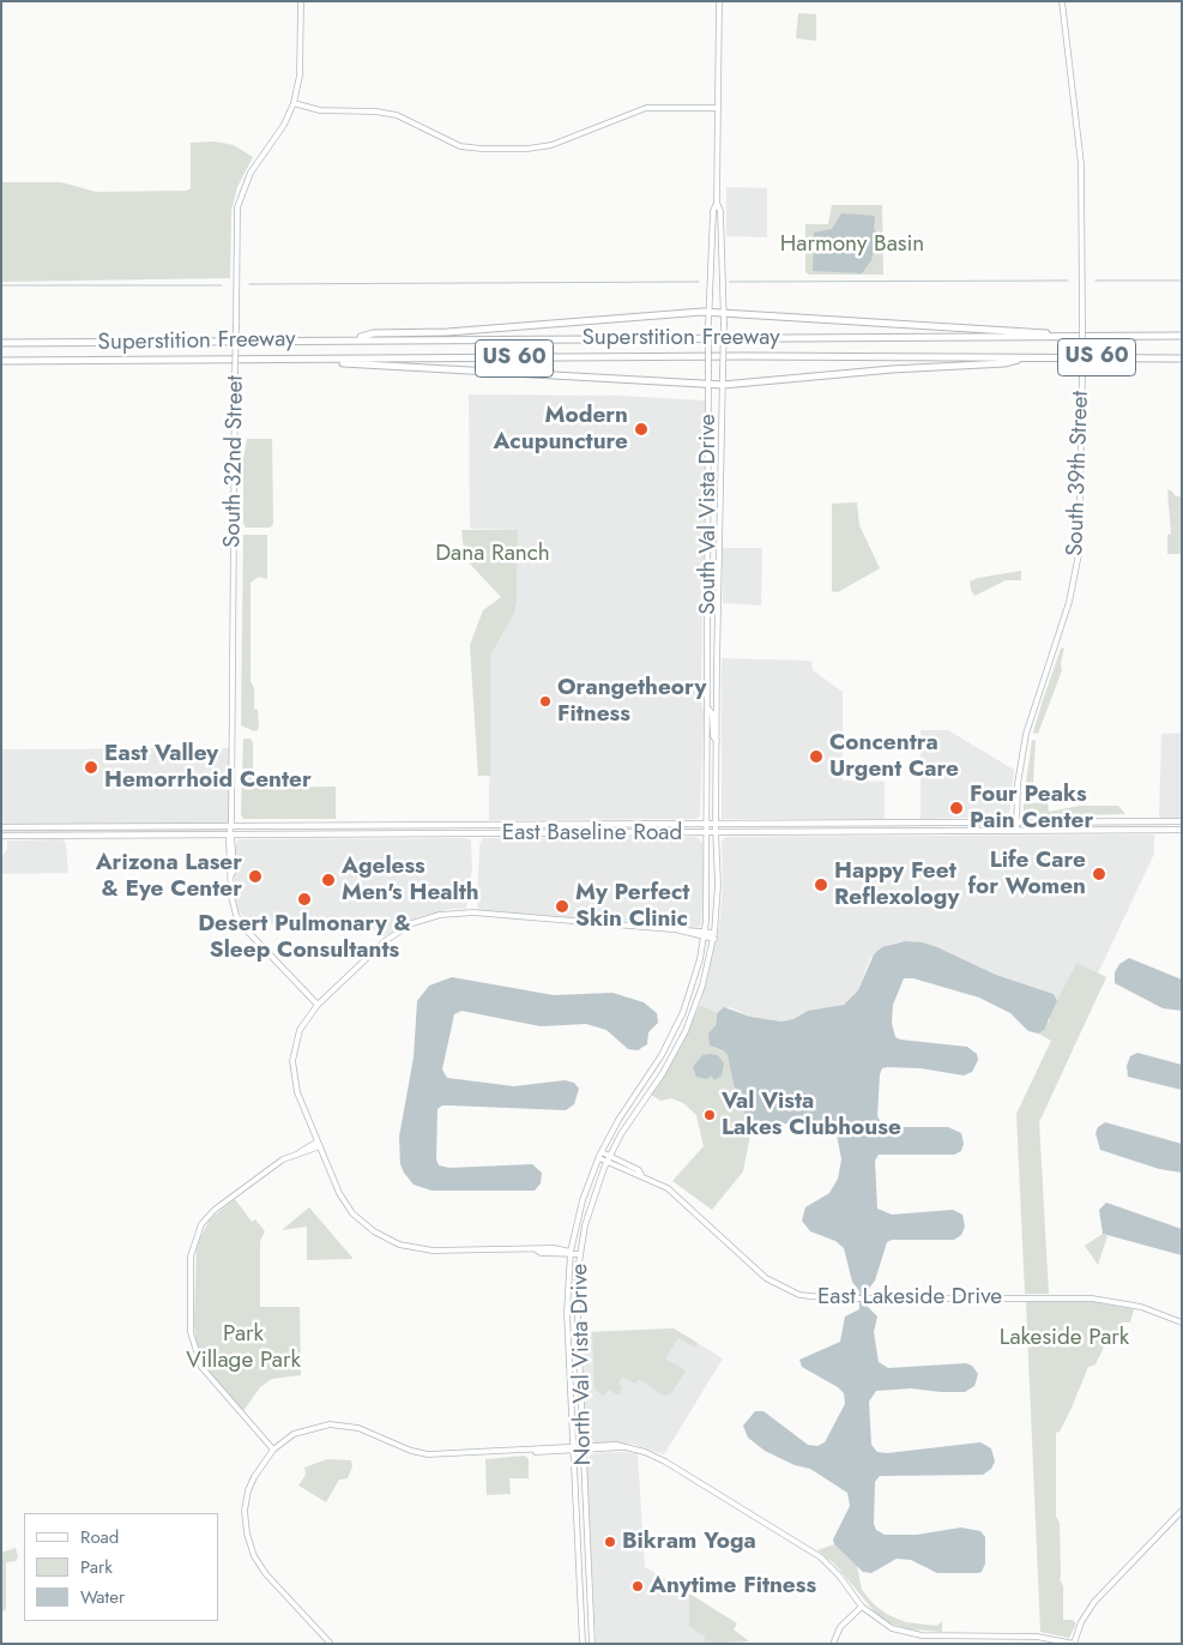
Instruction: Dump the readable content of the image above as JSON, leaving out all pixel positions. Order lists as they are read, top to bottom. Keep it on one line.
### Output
{"streets":{"highway":["Superstition Freeway","US 60"],"main road":["East Baseline Road"],"street":["South 32nd Street","South 39th Street","South Val Vista Drive","East Lakeside Drive","North Val Vista Drive"]},"crossings":[["South 32nd Street","East Baseline Road"],["South 39th Street","East Baseline Road"],["South Val Vista Drive","East Baseline Road"],["South Val Vista Drive","North Val Vista Drive"],["East Baseline Road","North Val Vista Drive"],["East Lakeside Drive","North Val Vista Drive"]],"parks":["Harmony Basin","Dana Ranch","Park Village Park","Lakeside Park"],"places":["Modern Acupuncture","Orangetheory Fitness","Concentra Urgent Care","East Valley Hemorrhoid Center","Four Peaks Pain Center","Life Care for Women","Arizona Laser & Eye Center","Ageless Men's Health","Happy Feet Reflexology","Desert Pulmonary & Sleep Consultants","My Perfect Skin Clinic","Val Vista Lakes Clubhouse","Bikram Yoga","Anytime Fitness"],"legend":["Road","Park","Water"]}
